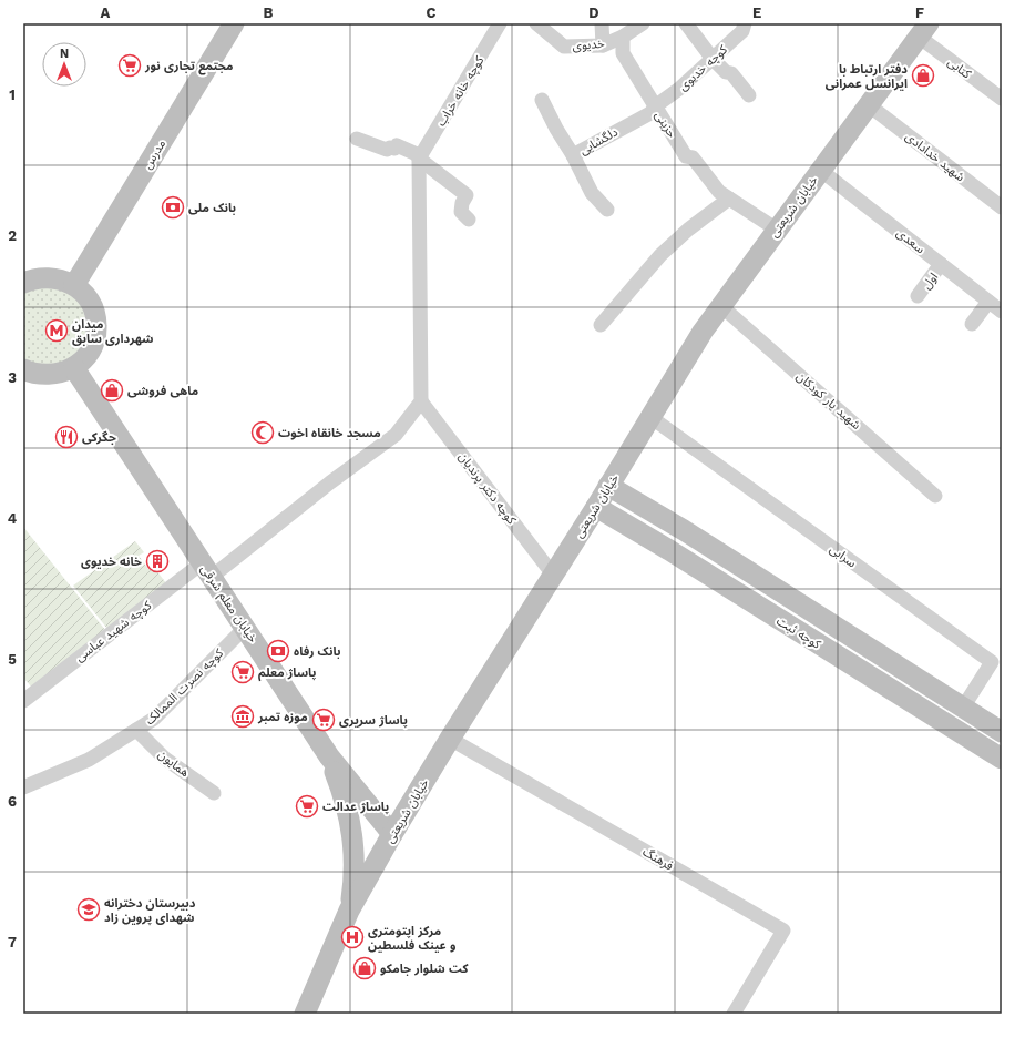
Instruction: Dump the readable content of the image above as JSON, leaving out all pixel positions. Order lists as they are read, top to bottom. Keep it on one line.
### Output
{"streets":{"main road":["مدرس","خیابان شریعتی","خیابان معلم شرقی","کوچه ثبت"],"street":["خدیوی","کوچه خدیوی","کتابی","کوچه خانه خراب","حزینی","دلگشایی","شهید خدادادی","سعدی","اول","شهید یار کودکان","کوچه دکتر پرندیان","سرابی","کوچه شهید عباسی","کوچه نصرت الممالک","همایون","فرهنگ"]},"crossings":[["خدیوی","حزینی"],["کوچه خدیوی","حزینی"],["کوچه خدیوی","دلگشایی"],["کتابی","خیابان شریعتی"],["حزینی","دلگشایی"],["حزینی","خیابان شریعتی"],["شهید خدادادی","خیابان شریعتی"],["خیابان شریعتی","سعدی"],["خیابان شریعتی","شهید یار کودکان"],["خیابان شریعتی","کوچه دکتر پرندیان"],["خیابان شریعتی","سرابی"],["خیابان شریعتی","خیابان معلم شرقی"],["خیابان شریعتی","کوچه ثبت"],["خیابان شریعتی","فرهنگ"],["سعدی","اول"],["کوچه دکتر پرندیان","کوچه شهید عباسی"],["سرابی","کوچه ثبت"],["خیابان معلم شرقی","کوچه شهید عباسی"],["خیابان معلم شرقی","کوچه نصرت الممالک"],["کوچه نصرت الممالک","همایون"]],"places":{"supermarket":["مجتمع تجاری نور","پاساژ معلم","پاساژ سریری","پاساژ عدالت"],"shop":["دفتر ارتباط با ایرانسل عمرانی","ماهی فروشی","کت شلوار جامکو"],"bank":["بانک ملی","بانک رفاه"],"metro station":["میدان شهرداری سابق"],"mosque":["مسجد خانقاه اخوت"],"restaurant":["جگرکی"],"building":["خانه خدیوی"],"museum":["موزه تمبر"],"school or university":["دبیرستان دخترانه شهدای پروین زاد"],"hospital":["مرکز اپتومتری و عینک فلسطین"]},"north":"top","grid":{"columns":["A","B","C","D","E","F"],"rows":["1","2","3","4","5","6","7"]}}
